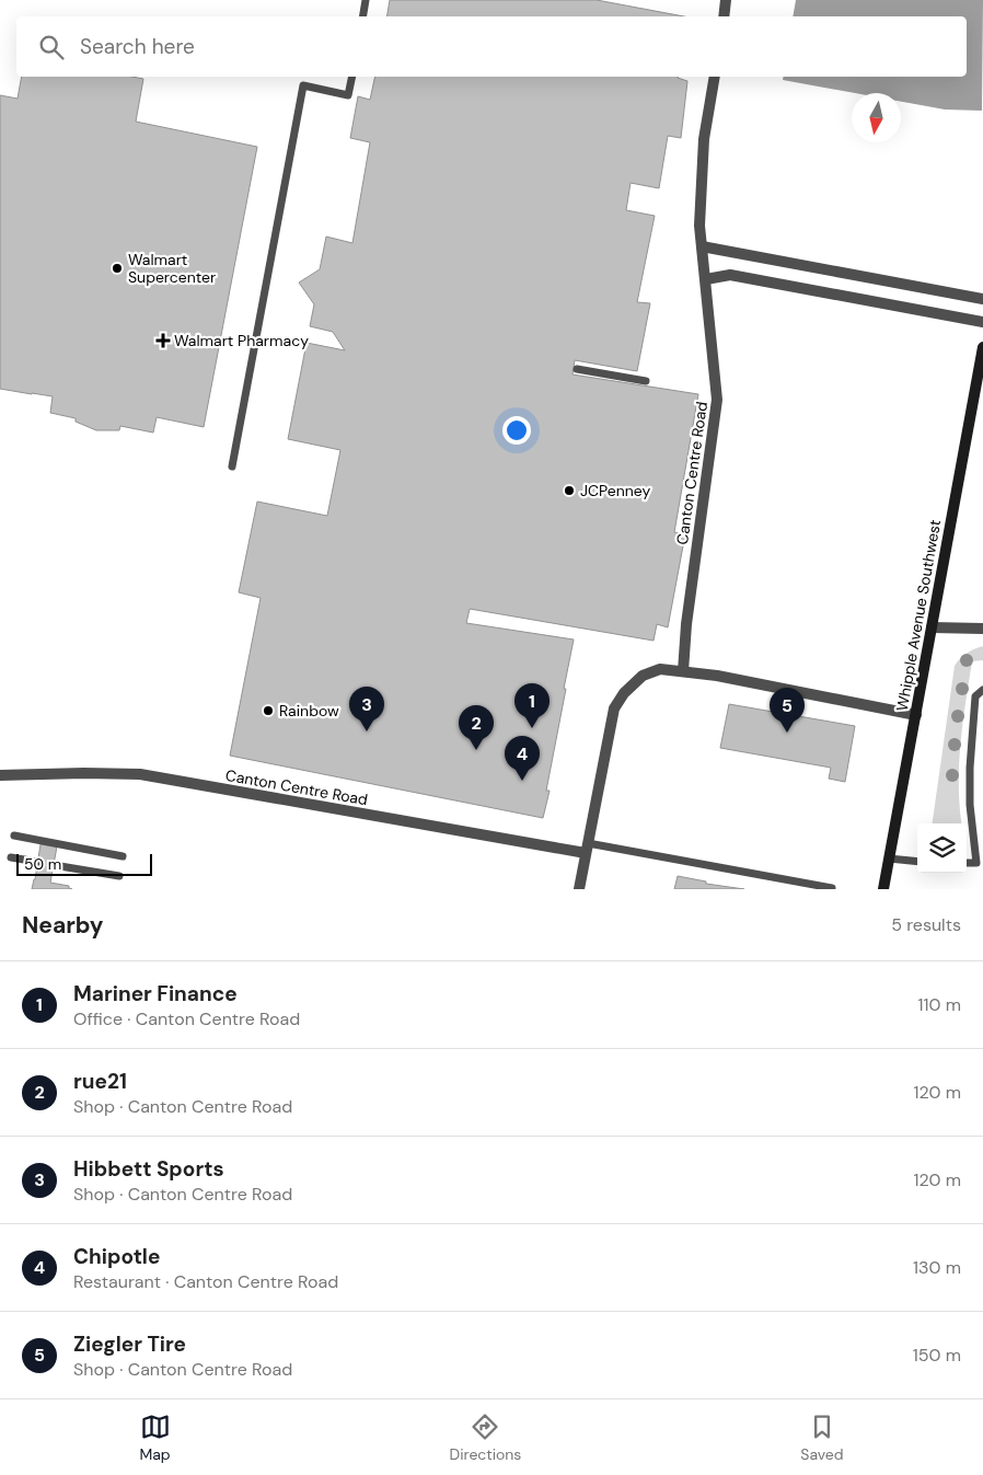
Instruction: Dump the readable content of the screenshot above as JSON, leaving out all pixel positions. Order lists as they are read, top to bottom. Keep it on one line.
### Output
{"streets":{"street":["Canton Centre Road","Whipple Avenue Southwest"]},"places":{"other":["Walmart Supercenter","JCPenney","Rainbow"],"health":["Walmart Pharmacy"]},"scale_bar":"50 m","north":"bottom","page":{"search":"Search here","pins":["1","3","5","2","4"],"scale":"50 m","heading":["Nearby","5 results"],"list":[{"mark":"1","name":"Mariner Finance","note":"Office · Canton Centre Road","value":"110 m"},{"mark":"2","name":"rue21","note":"Shop · Canton Centre Road","value":"120 m"},{"mark":"3","name":"Hibbett Sports","note":"Shop · Canton Centre Road","value":"120 m"},{"mark":"4","name":"Chipotle","note":"Restaurant · Canton Centre Road","value":"130 m"},{"mark":"5","name":"Ziegler Tire","note":"Shop · Canton Centre Road","value":"150 m"}],"nav":["Map","Directions","Saved"]}}
